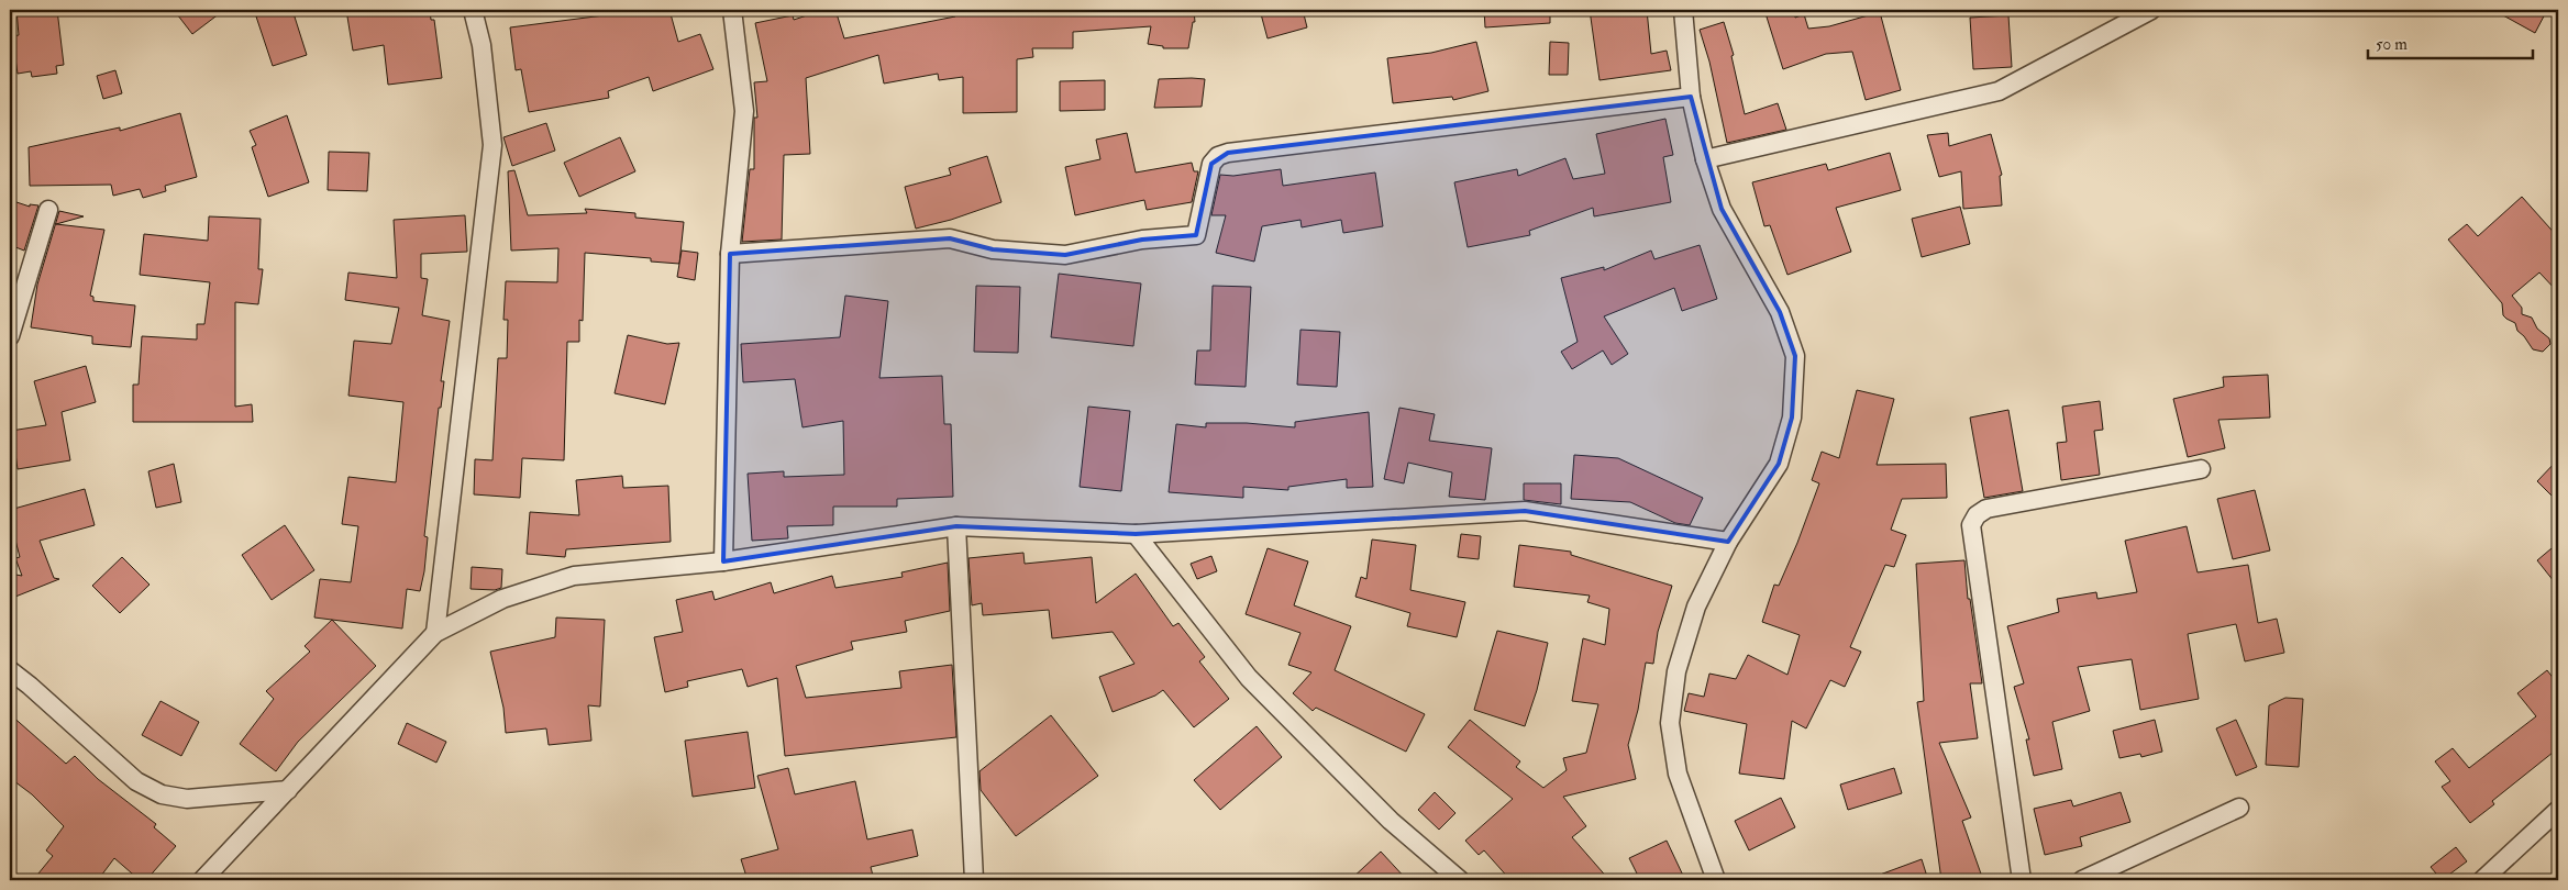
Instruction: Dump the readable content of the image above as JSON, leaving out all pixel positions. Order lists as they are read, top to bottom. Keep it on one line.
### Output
{"scale_bar":"50 m"}
